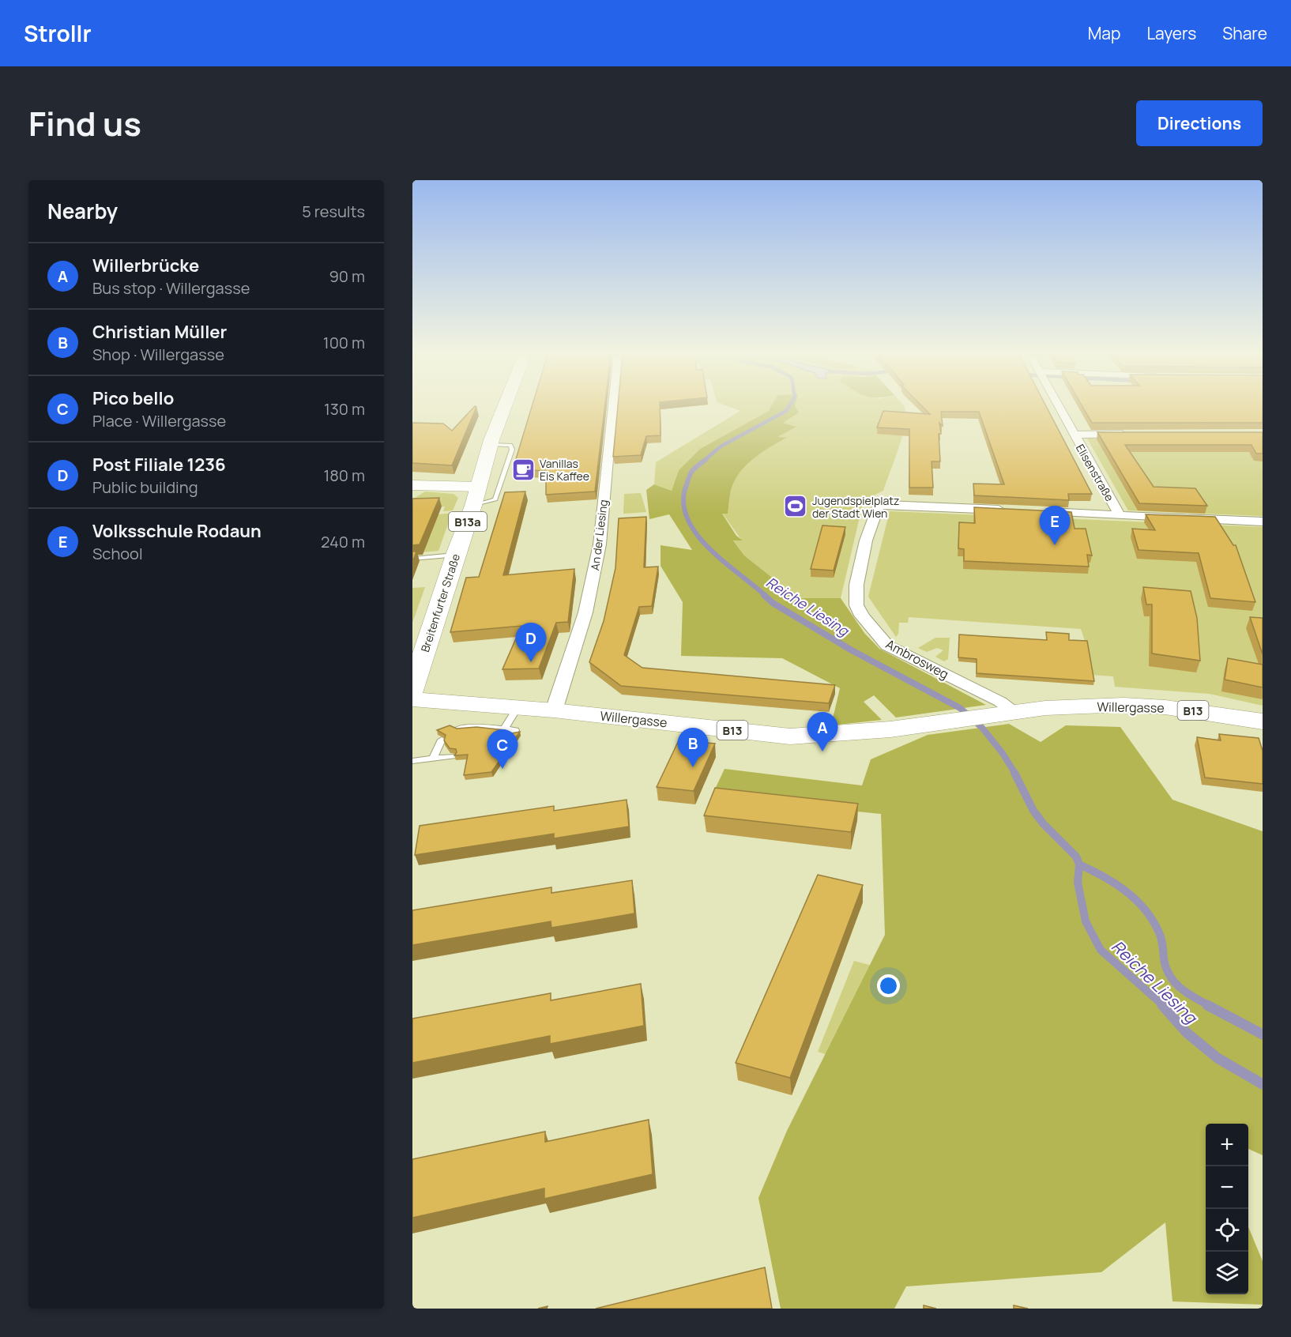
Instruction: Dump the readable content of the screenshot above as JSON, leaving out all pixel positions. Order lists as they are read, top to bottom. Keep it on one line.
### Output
{"streets":{"main road":["B13a","Breitenfurter Straße","Willergasse","B13"],"street":["Elisenstraße","An der Liesing","Ambrosweg"]},"crossings":[["An der Liesing","Willergasse"],["Ambrosweg","Willergasse"]],"water":["Reiche Liesing"],"places":{"cafe":["Vanillas Eis Kaffee"],"sports":["Jugendspielplatz der Stadt Wien"]},"page":{"header":"Strollr","nav":["Map","Layers","Share"],"title":"Find us","buttons":"Directions","heading":["Nearby","5 results"],"list":[{"mark":"A","name":"Willerbrücke","note":"Bus stop · Willergasse","value":"90 m"},{"mark":"B","name":"Christian Müller","note":"Shop · Willergasse","value":"100 m"},{"mark":"C","name":"Pico bello","note":"Place · Willergasse","value":"130 m"},{"mark":"D","name":"Post Filiale 1236","note":"Public building","value":"180 m"},{"mark":"E","name":"Volksschule Rodaun","note":"School","value":"240 m"}],"pins":["E","D","A","B","C"],"map_buttons":["+","−"]}}
